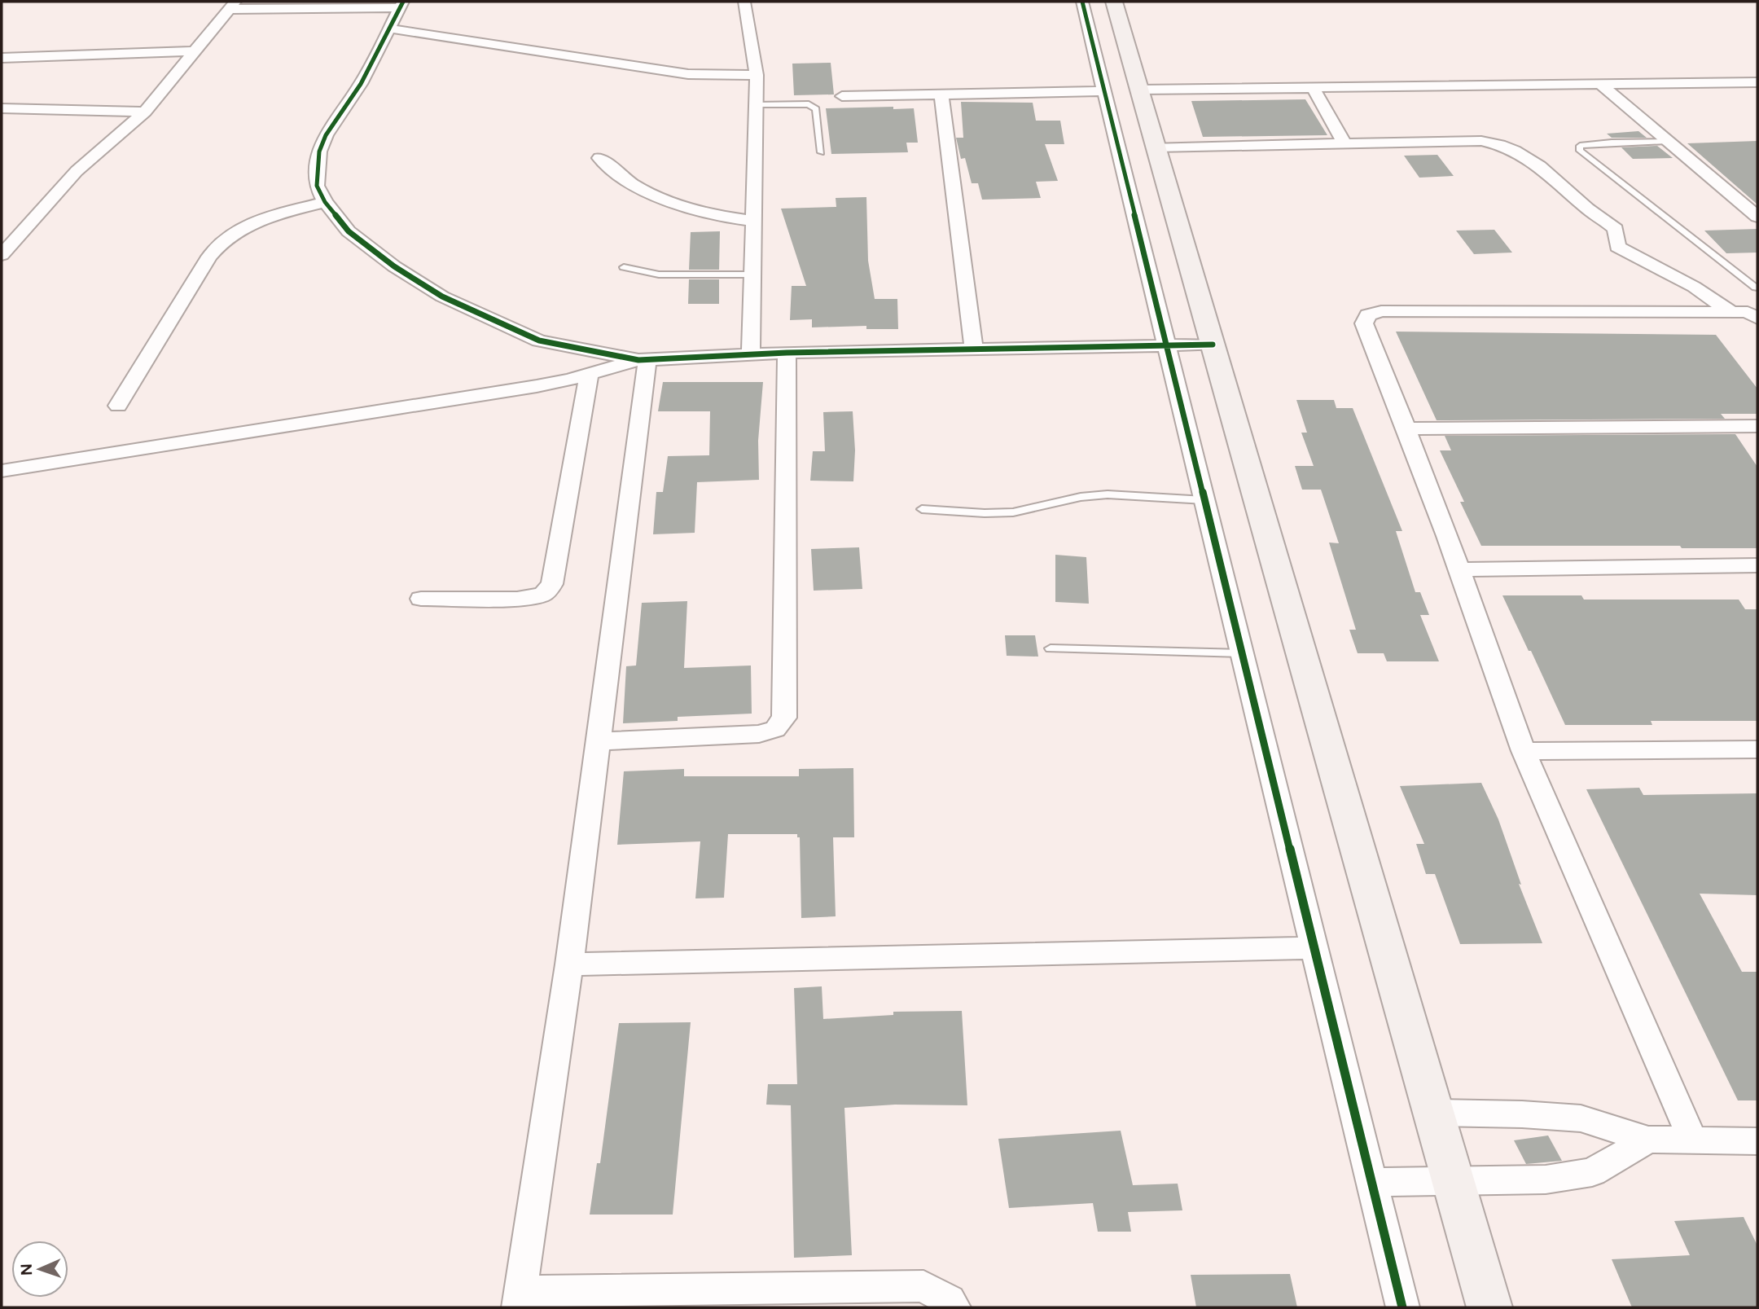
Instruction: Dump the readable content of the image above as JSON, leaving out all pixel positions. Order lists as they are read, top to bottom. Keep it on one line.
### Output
{"north":"left"}
